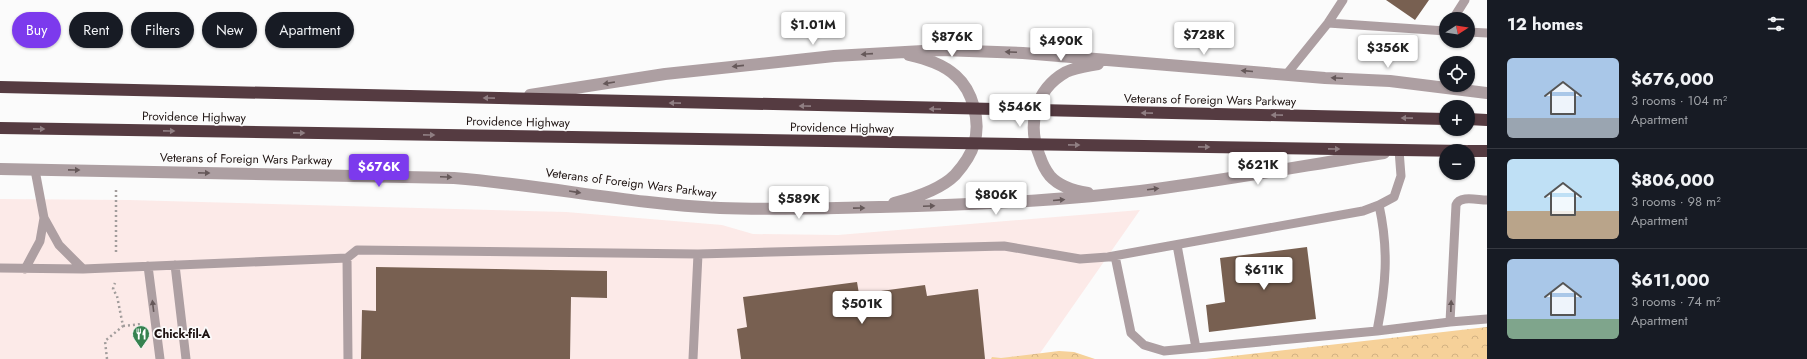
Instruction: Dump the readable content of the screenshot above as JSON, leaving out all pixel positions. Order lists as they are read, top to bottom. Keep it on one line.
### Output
{"streets":{"highway":["Veterans of Foreign Wars Parkway","Providence Highway"]},"crossings":[["Veterans of Foreign Wars Parkway","Providence Highway"]],"places":{"restaurant":["Chick-fil-A"]},"north":"right","page":{"heading":"12 homes","map_buttons":["+","−"],"price":["$1.01M","$728K","$876K","$490K","$356K","$546K","$621K","$676K","$806K","$589K","$611K","$501K"],"chip":["Buy","Rent","Filters","New","Apartment"],"list":[{"name":"$676,000","note":"3 rooms · 104 m² · Apartment"},{"name":"$806,000","note":"3 rooms · 98 m² · Apartment"},{"name":"$611,000","note":"3 rooms · 74 m² · Apartment"}]}}
